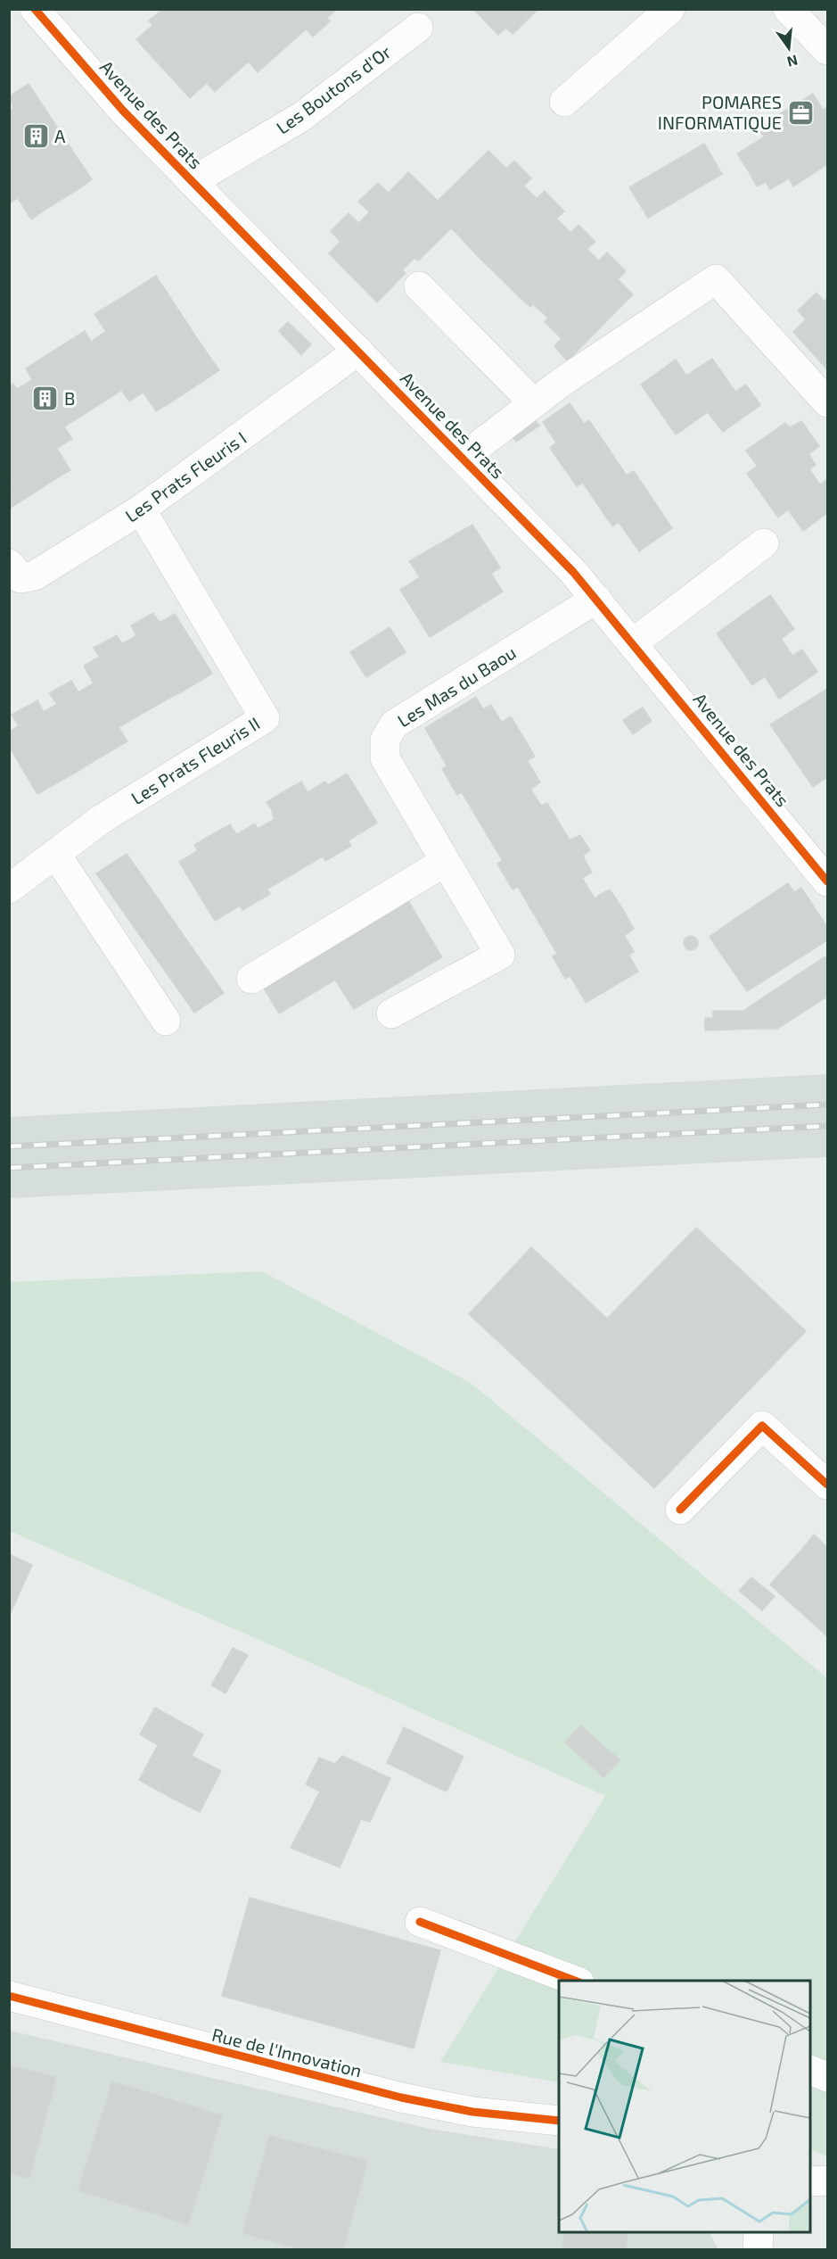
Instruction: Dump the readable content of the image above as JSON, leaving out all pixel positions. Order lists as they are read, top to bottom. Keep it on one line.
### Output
{"streets":{"street":["Les Boutons d'Or","Avenue des Prats","Les Prats Fleuris I","Les Mas du Baou","Les Prats Fleuris II","Rue de l'Innovation"]},"crossings":[["Les Boutons d'Or","Avenue des Prats"],["Avenue des Prats","Les Prats Fleuris I"],["Avenue des Prats","Les Mas du Baou"],["Les Prats Fleuris I","Les Prats Fleuris II"]],"places":{"office":["POMARES INFORMATIQUE"],"building":["A","B"]},"north":"bottom"}
